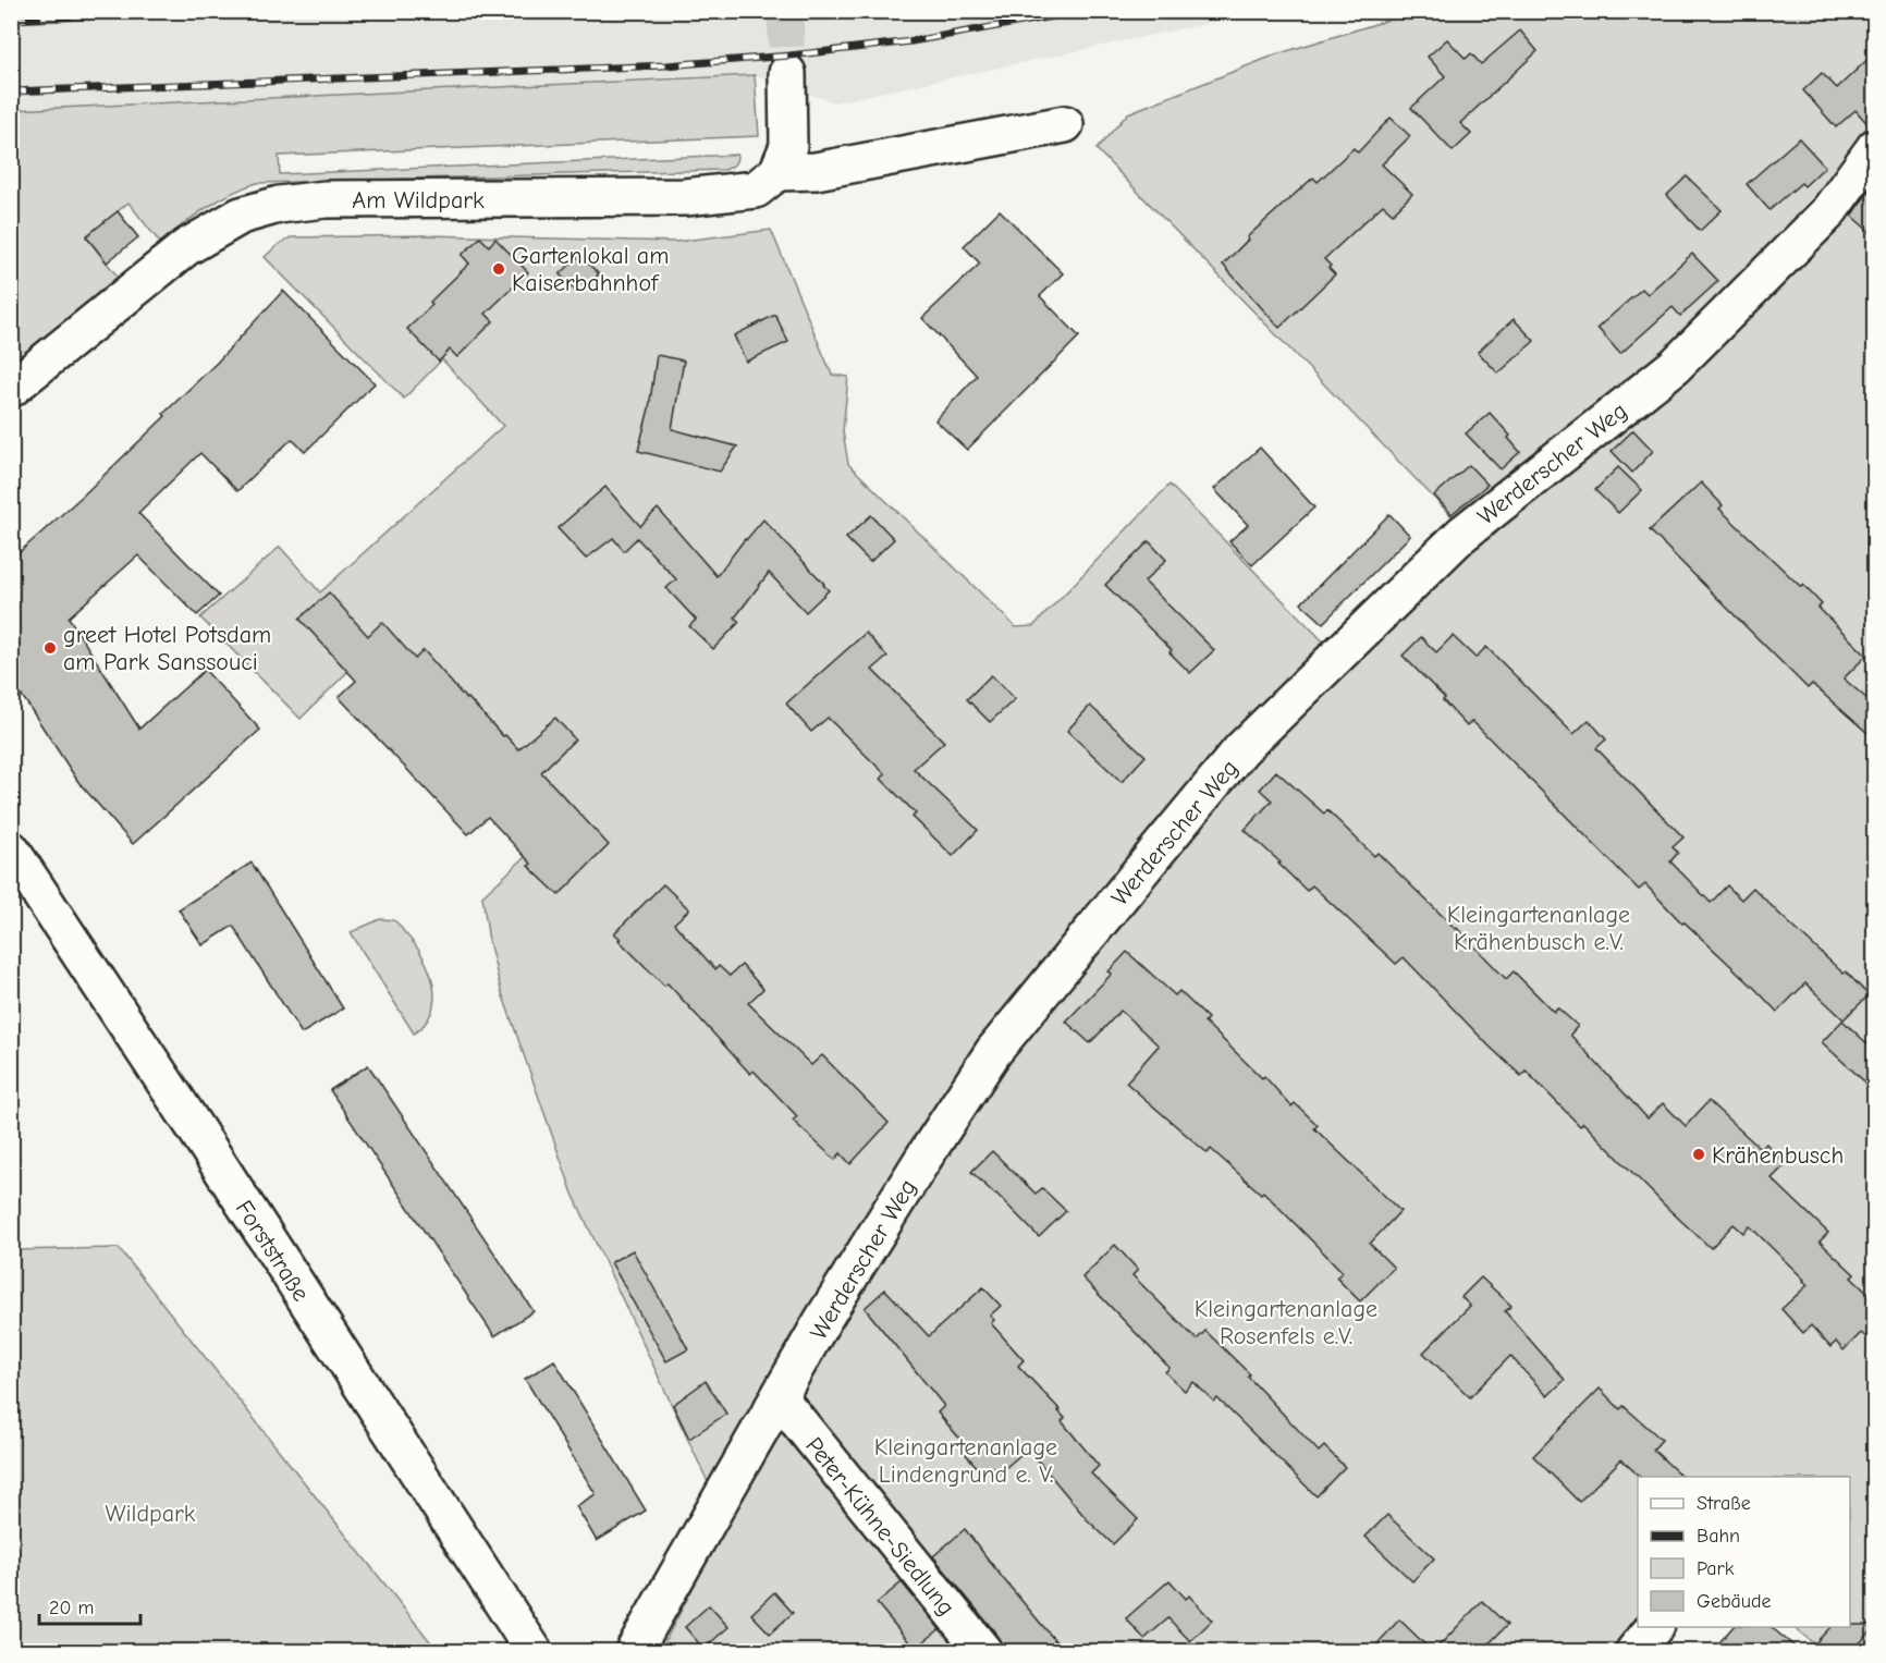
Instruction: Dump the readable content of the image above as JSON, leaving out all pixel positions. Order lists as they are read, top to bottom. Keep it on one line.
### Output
{"streets":{"street":["Am Wildpark","Werderscher Weg","Forststraße","Peter-Kühne-Siedlung"]},"crossings":[["Werderscher Weg","Peter-Kühne-Siedlung"]],"parks":["Kleingartenanlage Krähenbusch e.V.","Kleingartenanlage Rosenfels e.V.","Kleingartenanlage Lindengrund e. V.","Wildpark"],"places":["Gartenlokal am Kaiserbahnhof","greet Hotel Potsdam am Park Sanssouci","Krähenbusch"],"legend":["Straße","Bahn","Park","Gebäude"],"scale_bar":"20 m"}
